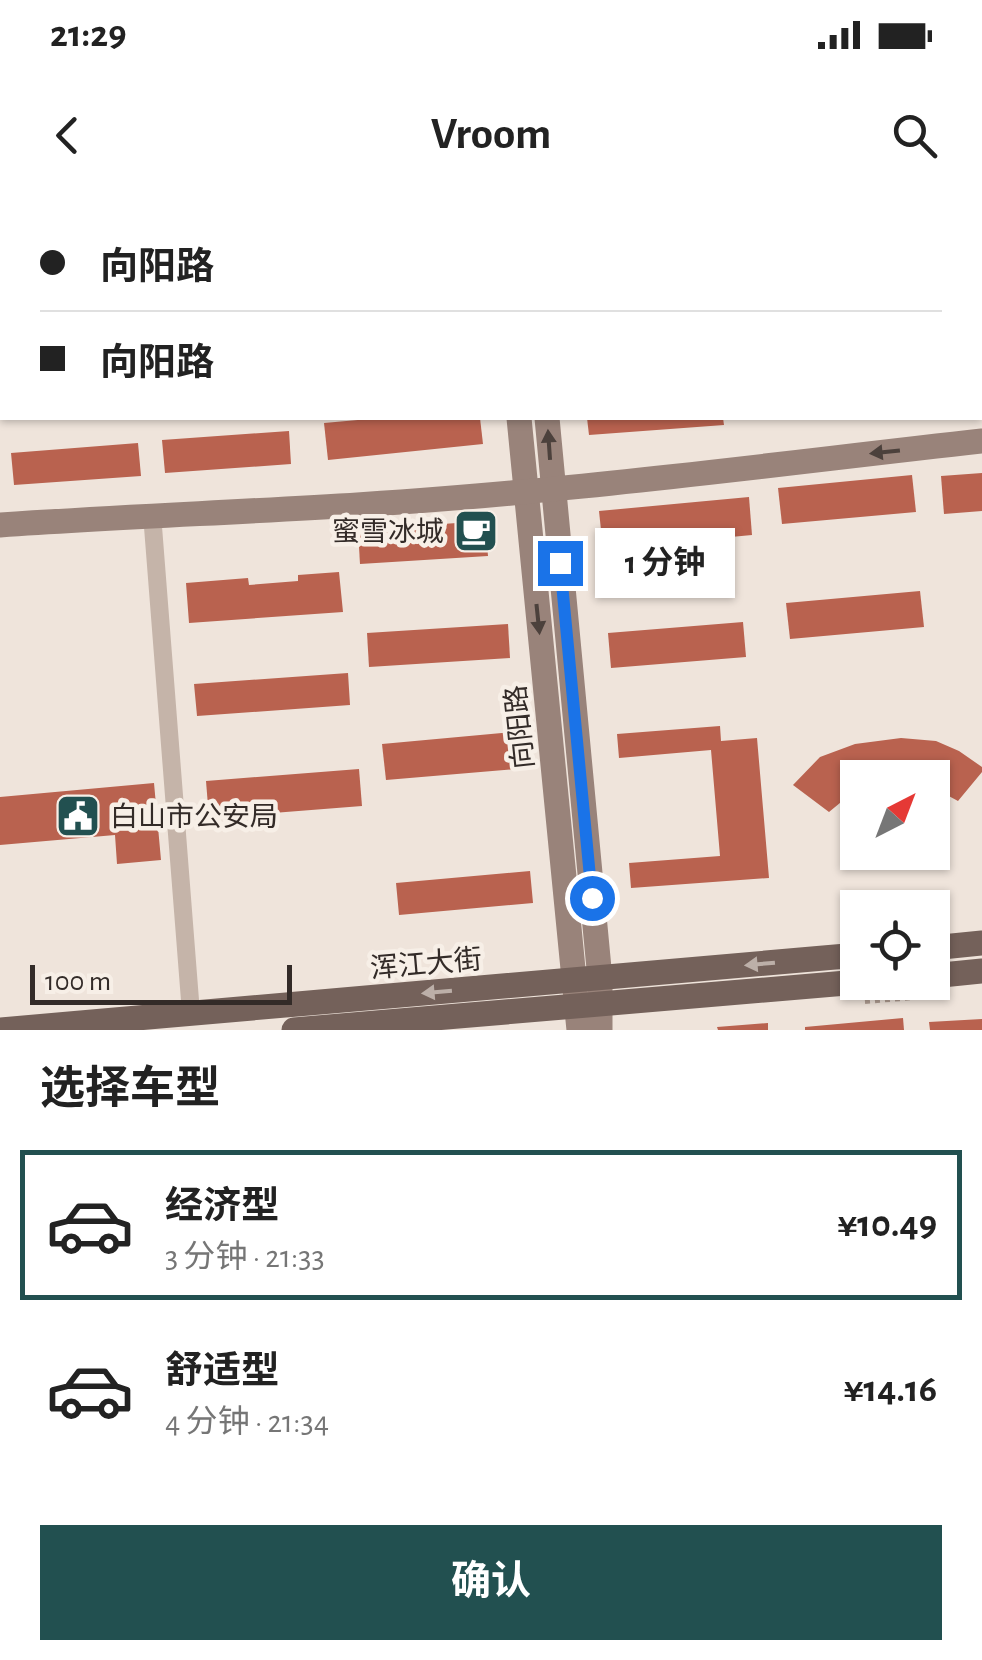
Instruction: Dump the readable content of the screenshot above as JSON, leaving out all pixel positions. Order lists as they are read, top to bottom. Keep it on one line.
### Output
{"streets":{"main road":["向阳路","浑江大街"]},"crossings":[["向阳路","浑江大街"]],"places":{"cafe":["蜜雪冰城"],"public building":["白山市公安局"]},"scale_bar":"100 m","north":"top right","page":{"status":"21:29","header":"Vroom","banner":["向阳路","向阳路"],"bubble":"1 分钟","scale":"100 m","heading":"选择车型","list":[{"name":"经济型","note":"3 分钟 · 21:33","value":"¥10.49"},{"name":"舒适型","note":"4 分钟 · 21:34","value":"¥14.16"}],"buttons":"确认"}}
